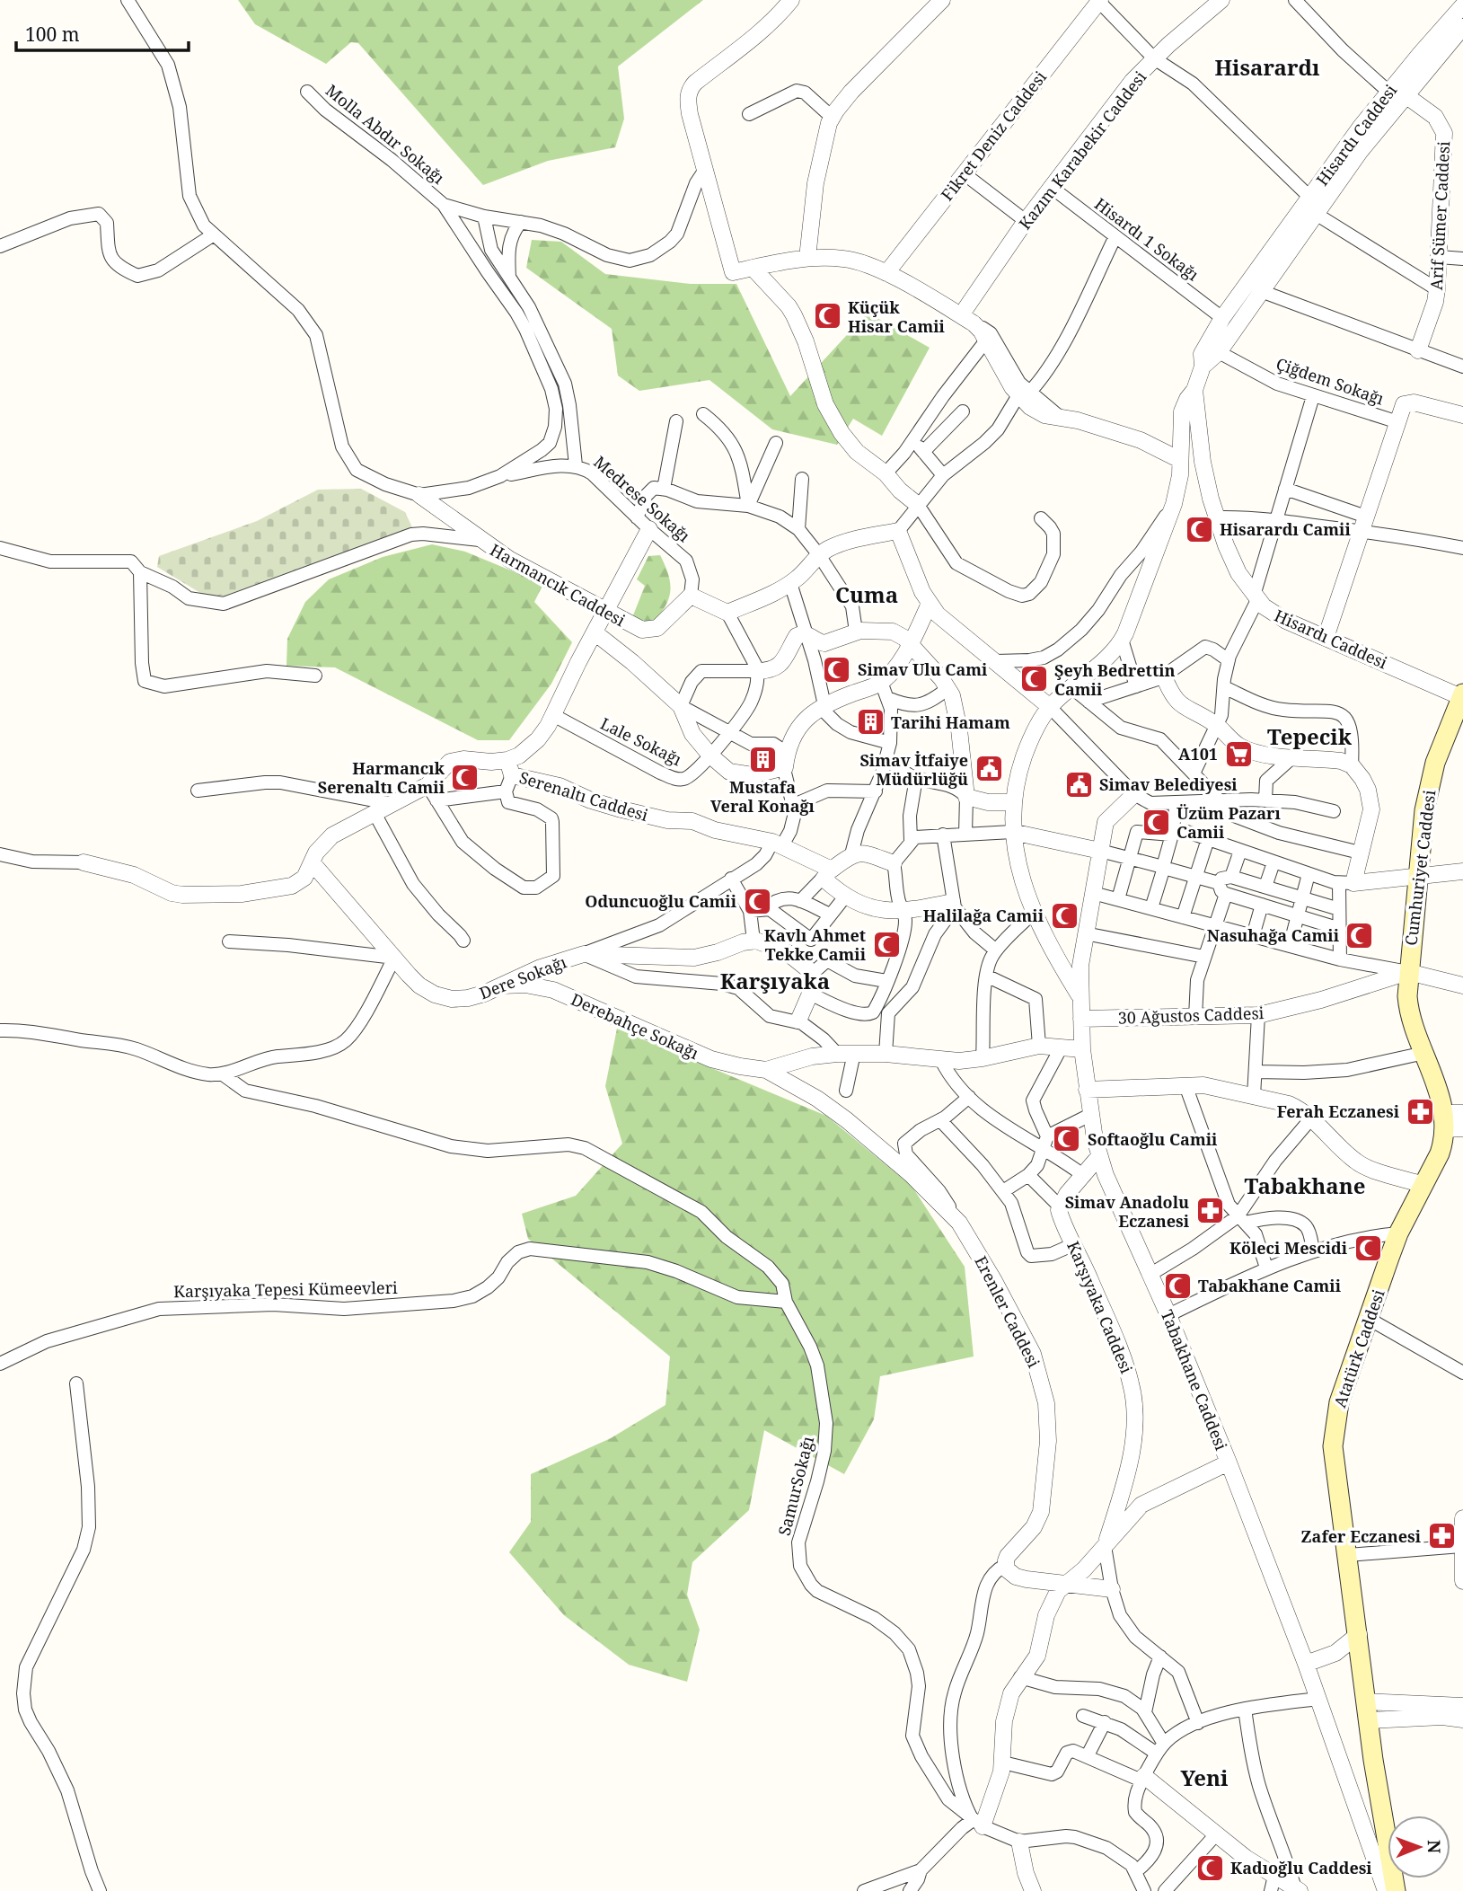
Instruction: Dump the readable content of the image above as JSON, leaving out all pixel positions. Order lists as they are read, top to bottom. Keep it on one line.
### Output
{"streets":{"main road":["Cumhuriyet Caddesi","Atatürk Caddesi"],"street":["Molla Abdır Sokağı","Hisardı Caddesi","Fikret Deniz Caddesi","Kazım Karabekir Caddesi","Arif Sümer Caddesi","Hisardı 1 Sokağı","Çiğdem Sokağı","Medrese Sokağı","Harmancık Caddesi","Lale Sokağı","Serenaltı Caddesi","Dere Sokağı","30 Ağustos Caddesi","Derebahçe Sokağı","Karşıyaka Tepesi Kümeevleri","Karşıyaka Caddesi","Erenler Caddesi","Tabakhane Caddesi","SamurSokağı"]},"crossings":[["Molla Abdır Sokağı","Medrese Sokağı"],["Molla Abdır Sokağı","Harmancık Caddesi"],["Hisardı Caddesi","Arif Sümer Caddesi"],["Hisardı Caddesi","Hisardı 1 Sokağı"],["Hisardı Caddesi","Çiğdem Sokağı"],["Hisardı Caddesi","Cumhuriyet Caddesi"],["Kazım Karabekir Caddesi","Hisardı 1 Sokağı"],["Medrese Sokağı","Harmancık Caddesi"],["Medrese Sokağı","Serenaltı Caddesi"],["Harmancık Caddesi","Serenaltı Caddesi"],["Lale Sokağı","Serenaltı Caddesi"],["Cumhuriyet Caddesi","30 Ağustos Caddesi"],["Cumhuriyet Caddesi","Atatürk Caddesi"],["Dere Sokağı","Derebahçe Sokağı"],["30 Ağustos Caddesi","Atatürk Caddesi"],["30 Ağustos Caddesi","Tabakhane Caddesi"],["Derebahçe Sokağı","Erenler Caddesi"],["Karşıyaka Tepesi Kümeevleri","SamurSokağı"],["Atatürk Caddesi","Tabakhane Caddesi"]],"districts":["Hisarardı","Cuma","Tepecik","Karşıyaka","Tabakhane","Yeni"],"places":{"mosque":["Küçük Hisar Camii","Hisarardı Camii","Simav Ulu Cami","Şeyh Bedrettin Camii","Harmancık Serenaltı Camii","Üzüm Pazarı Camii","Oduncuoğlu Camii","Halilağa Camii","Nasuhağa Camii","Kavlı Ahmet Tekke Camii","Softaoğlu Camii","Köleci Mescidi","Tabakhane Camii","Kadıoğlu Caddesi"],"building":["Tarihi Hamam","Mustafa Veral Konağı"],"supermarket":["A101"],"public building":["Simav İtfaiye Müdürlüğü","Simav Belediyesi"],"pharmacy":["Ferah Eczanesi","Simav Anadolu Eczanesi","Zafer Eczanesi"]},"scale_bar":"100 m","north":"right"}
